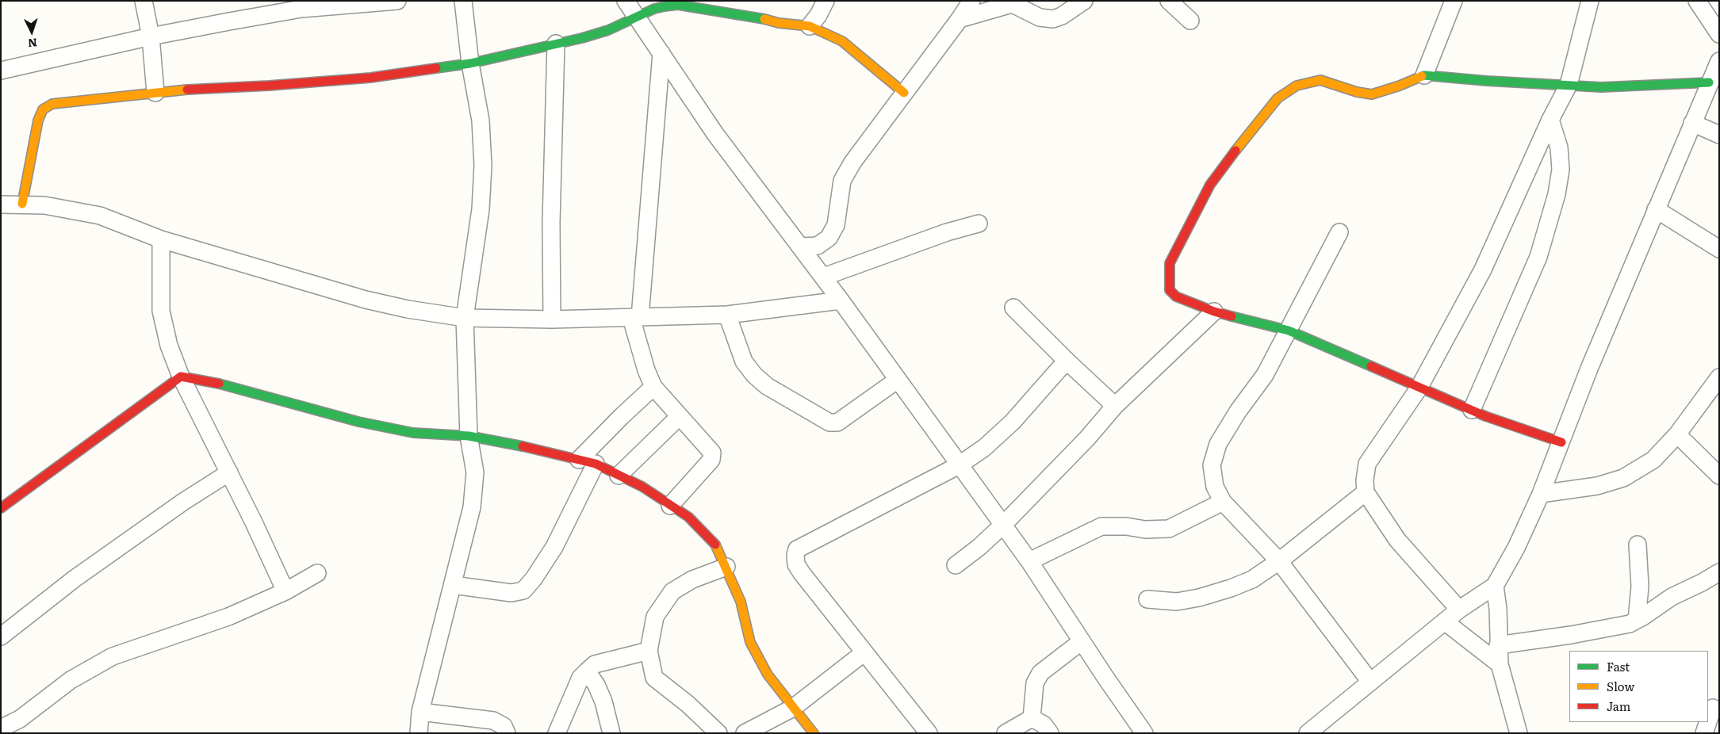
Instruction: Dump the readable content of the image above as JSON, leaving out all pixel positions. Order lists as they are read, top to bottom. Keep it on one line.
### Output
{"legend":["Fast","Slow","Jam"],"north":"bottom"}
